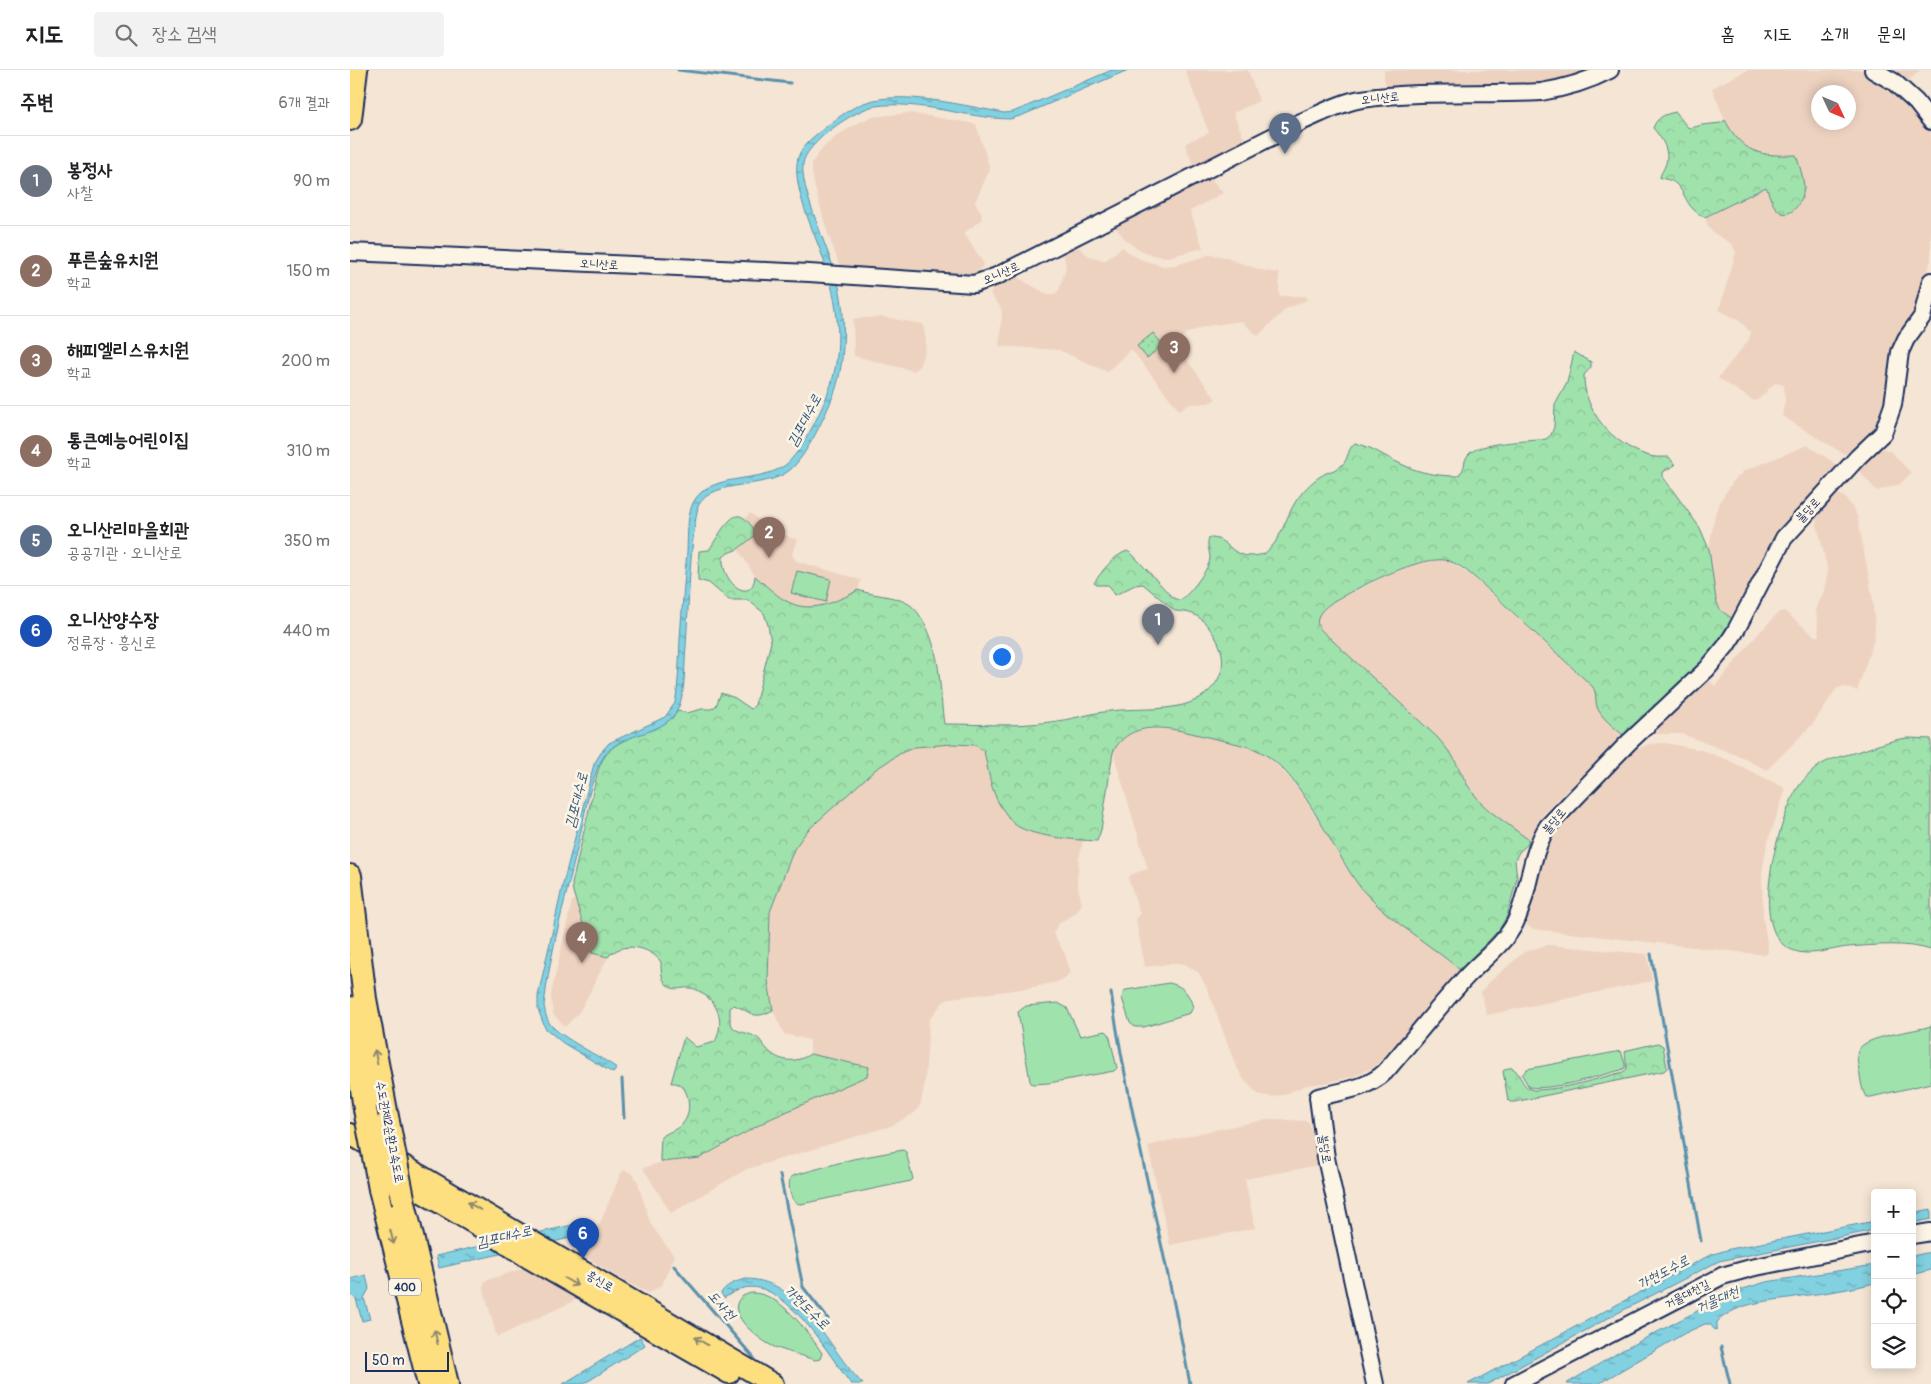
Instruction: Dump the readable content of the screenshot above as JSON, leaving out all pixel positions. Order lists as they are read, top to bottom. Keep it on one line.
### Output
{"streets":{"highway":["수도권제2순환고속도로","400"],"main road":["흥신로"],"street":["오니산로","불당로","거물대천길"]},"water":["김포대수로","가현도수로","거물대천","도사천"],"scale_bar":"50 m","north":"bottom right","page":{"header":"지도","search":"장소 검색","nav":["홈","지도","소개","문의"],"heading":["주변","6개 결과"],"pins":["5","3","2","1","4","6"],"list":[{"mark":"1","name":"봉정사","note":"사찰","value":"90 m"},{"mark":"2","name":"푸른숲유치원","note":"학교","value":"150 m"},{"mark":"3","name":"해피엘리스유치원","note":"학교","value":"200 m"},{"mark":"4","name":"통큰예능어린이집","note":"학교","value":"310 m"},{"mark":"5","name":"오니산리마을회관","note":"공공기관 · 오니산로","value":"350 m"},{"mark":"6","name":"오니산양수장","note":"정류장 · 흥신로","value":"440 m"}],"map_buttons":["+","−"],"scale":"50 m"}}
